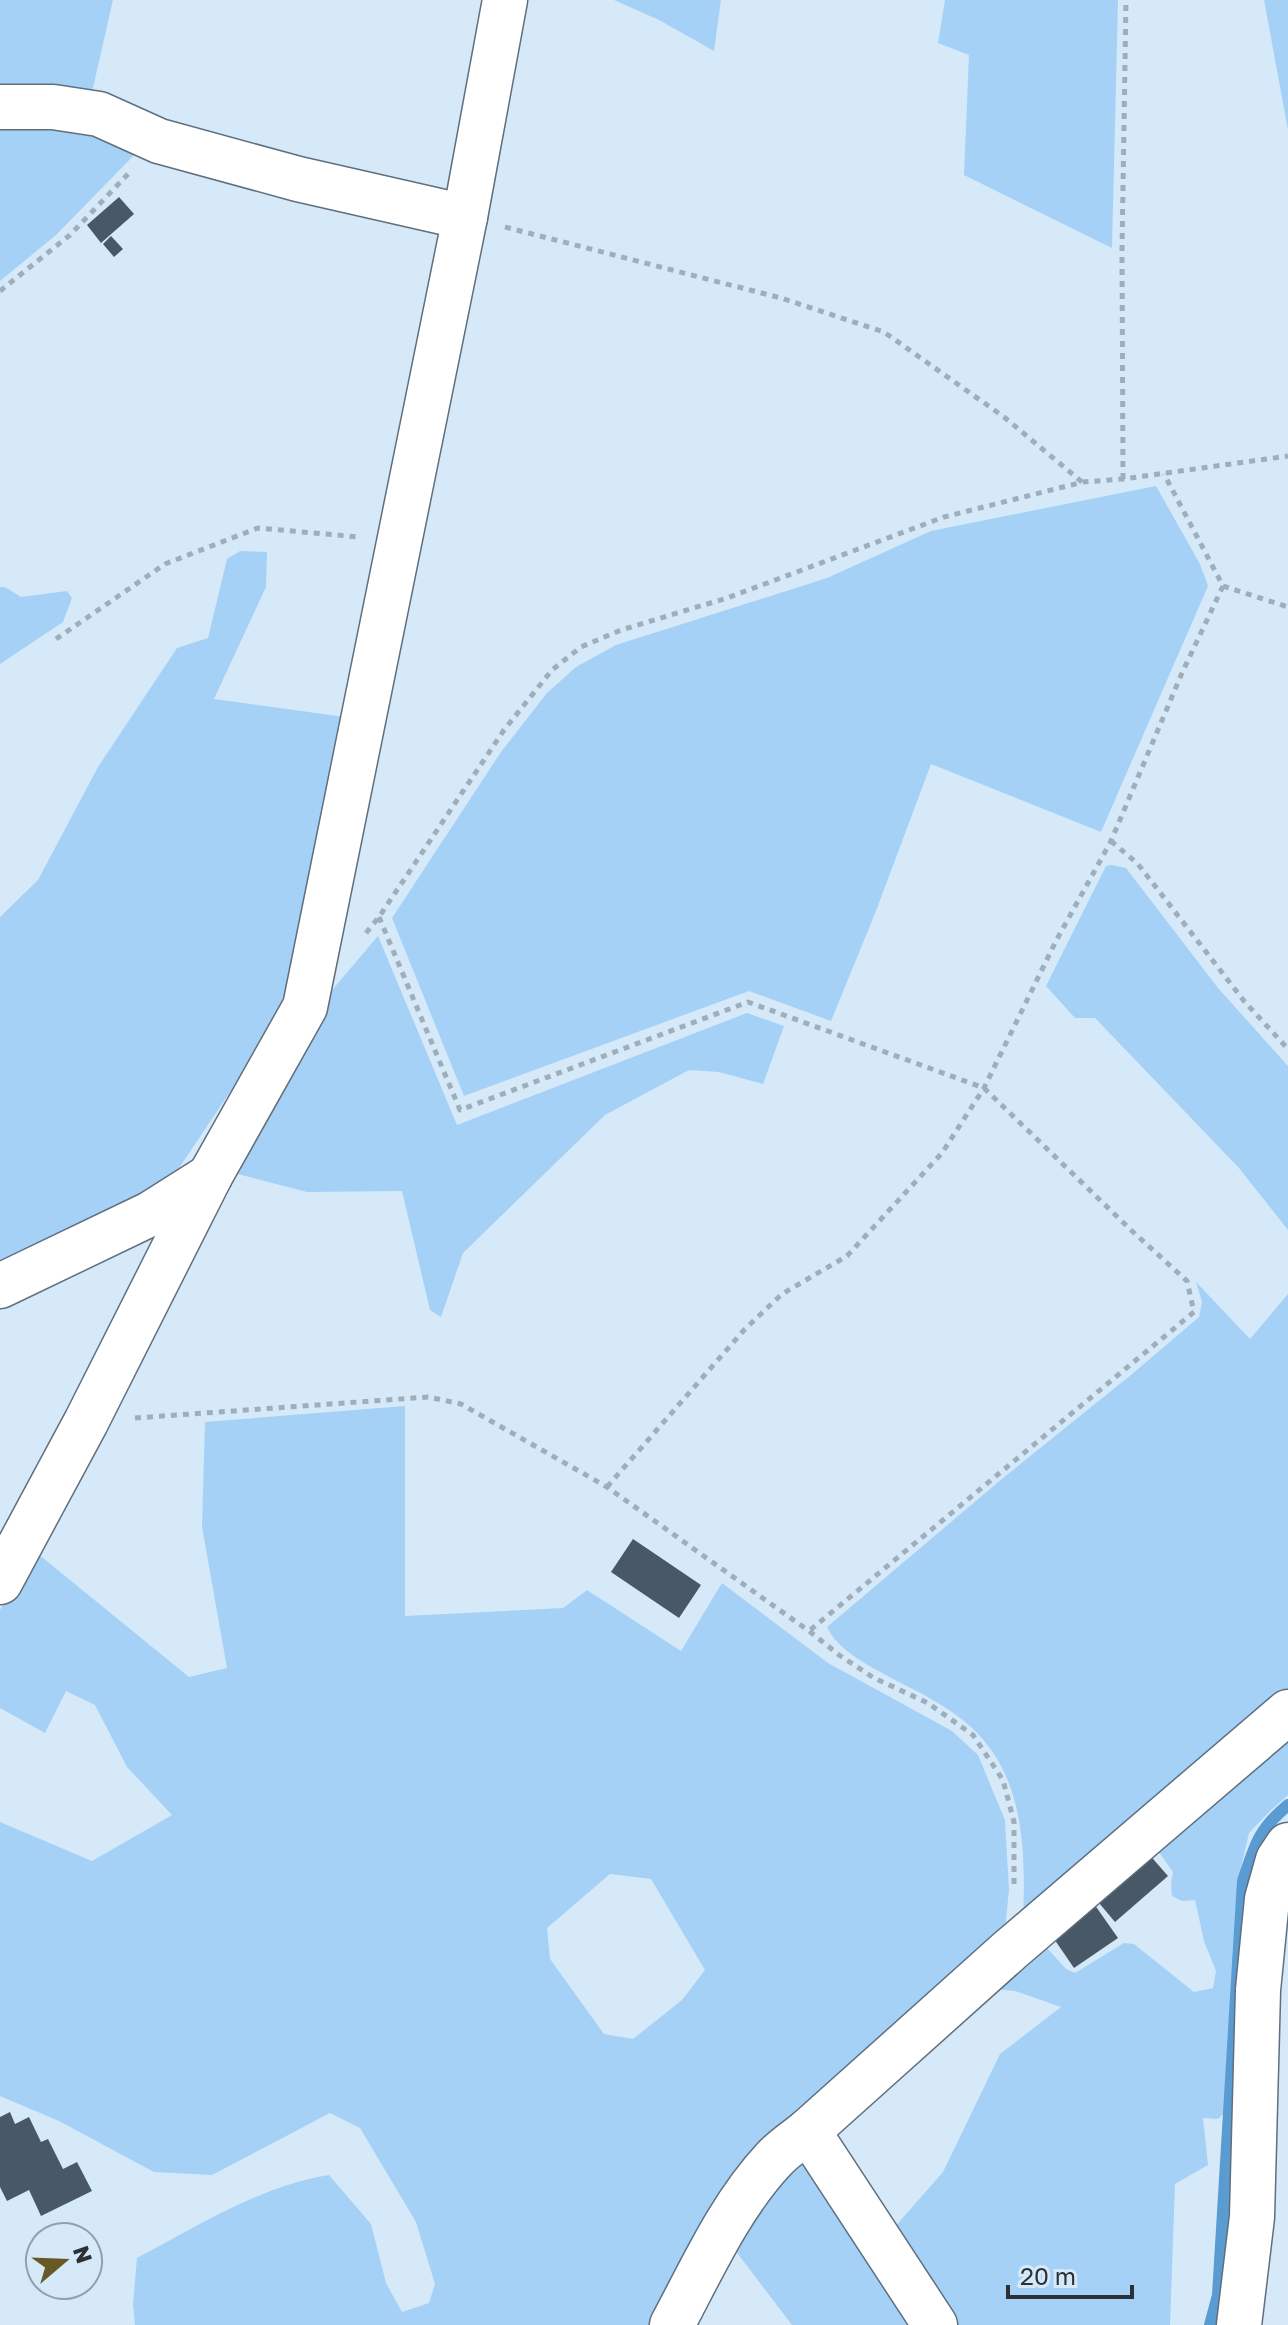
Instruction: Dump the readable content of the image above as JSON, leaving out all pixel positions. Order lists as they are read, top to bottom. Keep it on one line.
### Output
{"scale_bar":"20 m","north":"right"}
